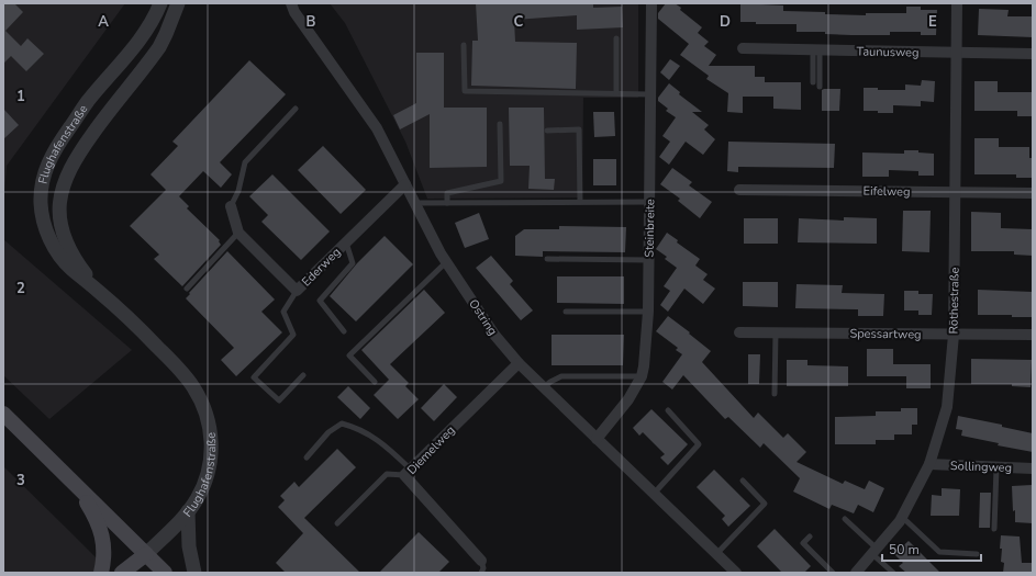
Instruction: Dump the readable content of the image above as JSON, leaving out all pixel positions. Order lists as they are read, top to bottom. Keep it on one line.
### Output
{"streets":{"street":["Taunusweg","Flughafenstraße","Eifelweg","Steinbreite","Ederweg","Röthestraße","Ostring","Spessartweg","Diemelweg","Sollingweg"]},"crossings":[["Taunusweg","Röthestraße"],["Eifelweg","Röthestraße"],["Steinbreite","Ostring"],["Ederweg","Ostring"],["Röthestraße","Spessartweg"],["Röthestraße","Sollingweg"],["Ostring","Diemelweg"]],"scale_bar":"50 m","grid":{"columns":["A","B","C","D","E"],"rows":["1","2","3"]}}
